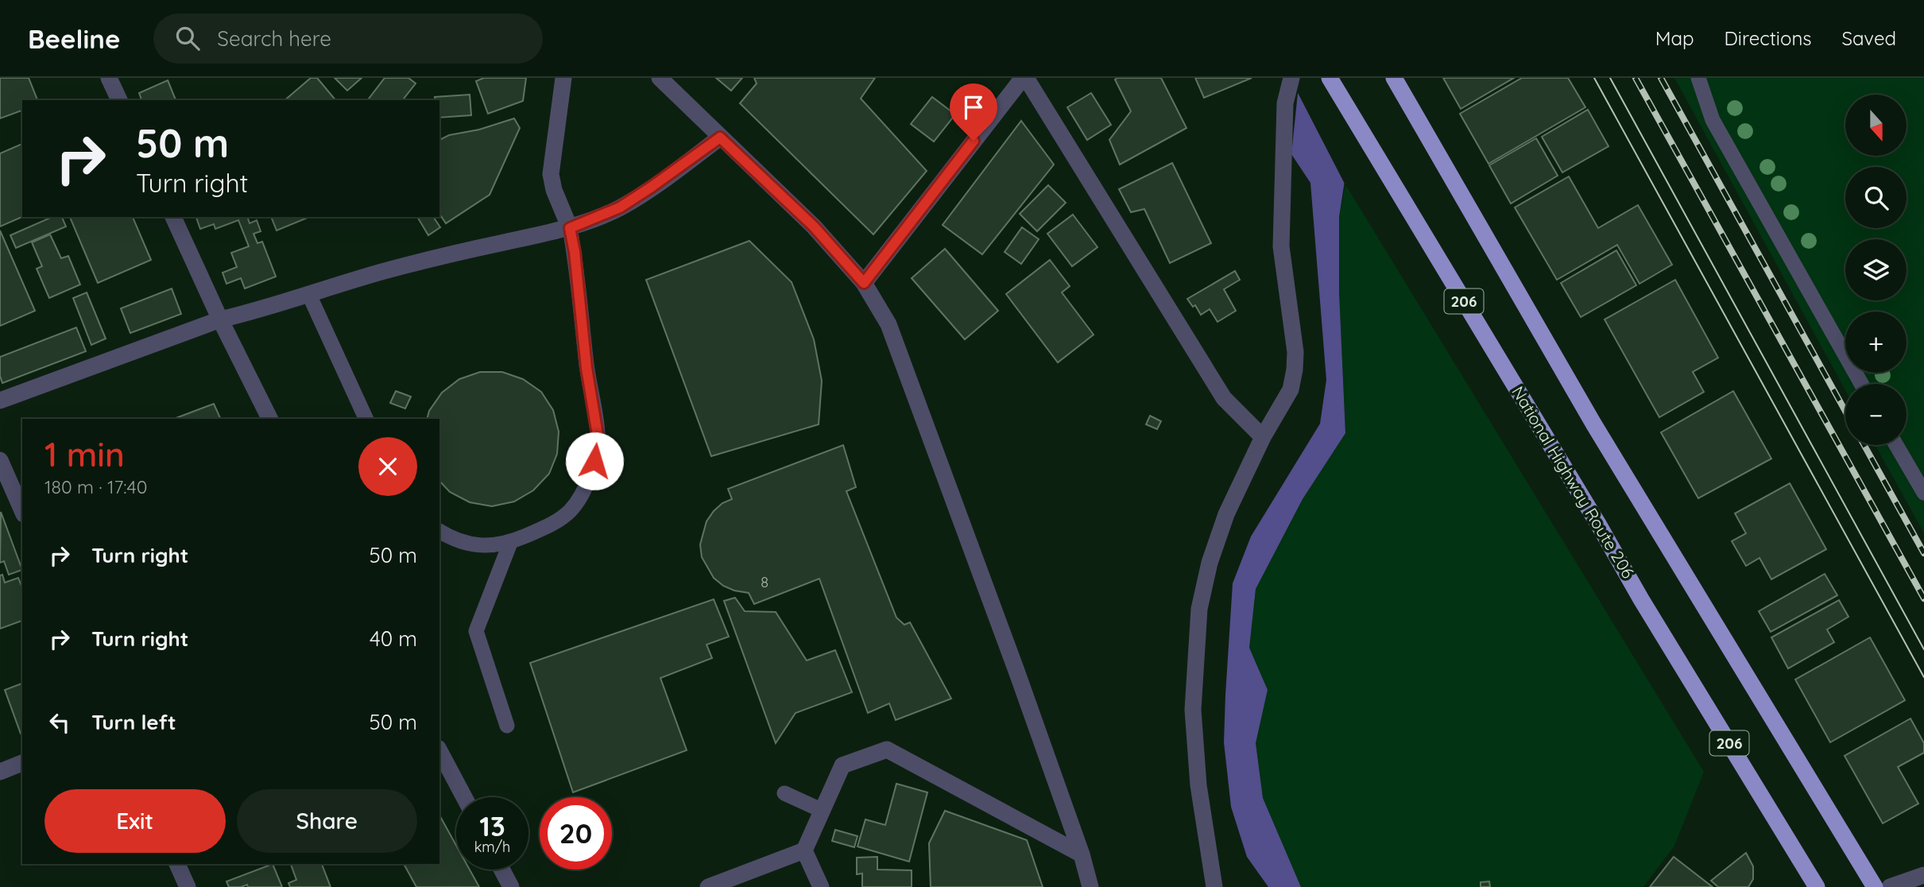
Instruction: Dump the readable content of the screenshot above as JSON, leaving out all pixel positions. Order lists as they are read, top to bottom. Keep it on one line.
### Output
{"streets":{"highway":["206","National Highway Route 206"]},"house_numbers":["8"],"north":"bottom","page":{"header":"Beeline","search":"Search here","nav":["Map","Directions","Saved"],"map_buttons":["+","−"],"turn":["50 m","Turn right"],"heading":["1 min","180 m · 17:40"],"list":[{"name":"Turn right","value":"50 m"},{"name":"Turn right","value":"40 m"},{"name":"Turn left","value":"50 m"}],"buttons":["Exit","Share"],"speed":"13 km/h","limit":"20"}}
